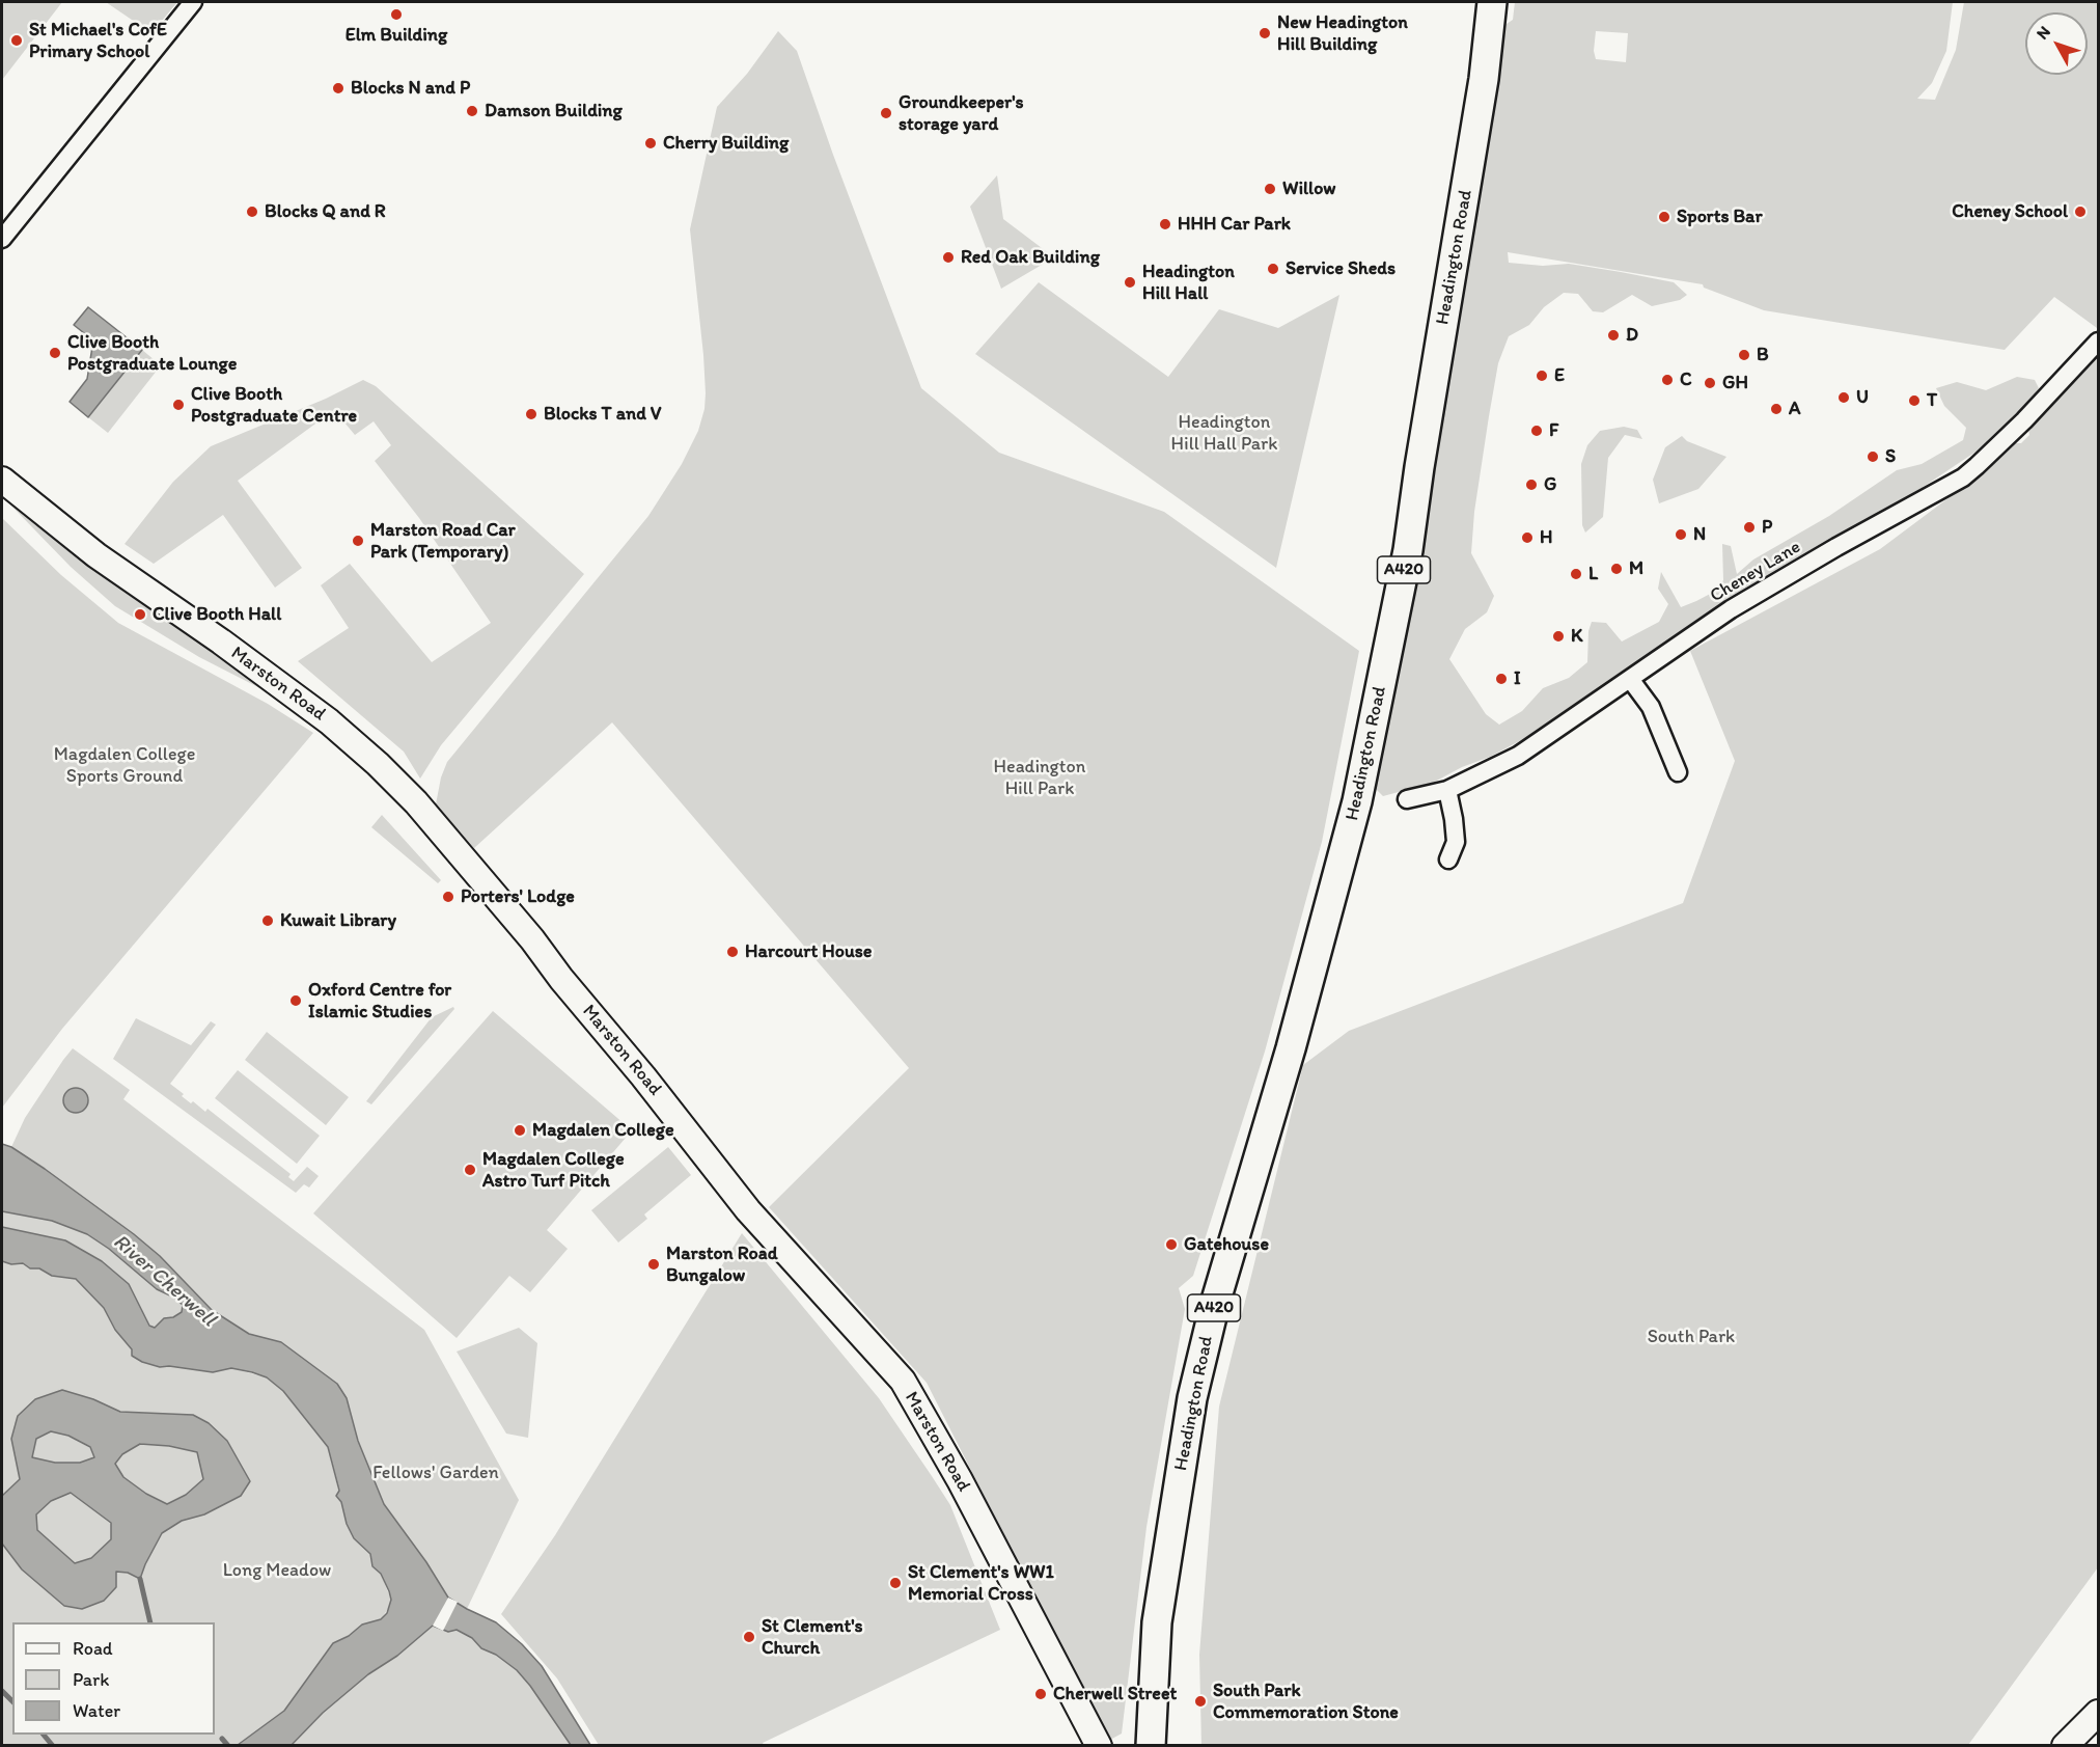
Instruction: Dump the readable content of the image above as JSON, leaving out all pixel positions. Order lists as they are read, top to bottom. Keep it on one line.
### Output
{"streets":{"main road":["Headington Road","A420","Marston Road"],"street":["Cheney Lane"]},"water":["River Cherwell"],"parks":["Headington Hill Hall Park","Magdalen College Sports Ground","Headington Hill Park","South Park","Fellows' Garden","Long Meadow"],"places":["Elm Building","New Headington Hill Building","St Michael's CofE Primary School","Blocks N and P","Damson Building","Groundkeeper's storage yard","Cherry Building","Willow","Blocks Q and R","Cheney School","Sports Bar","HHH Car Park","Red Oak Building","Service Sheds","Headington Hill Hall","D","Clive Booth Postgraduate Lounge","B","E","C","GH","U","T","Clive Booth Postgraduate Centre","A","Blocks T and V","F","S","G","P","N","H","Marston Road Car Park (Temporary)","M","L","Clive Booth Hall","K","I","Porters' Lodge","Kuwait Library","Harcourt House","Oxford Centre for Islamic Studies","Magdalen College","Magdalen College Astro Turf Pitch","Gatehouse","Marston Road Bungalow","St Clement's WW1 Memorial Cross","St Clement's Church","Cherwell Street","South Park Commemoration Stone"],"legend":["Road","Park","Water"],"north":"top left"}
